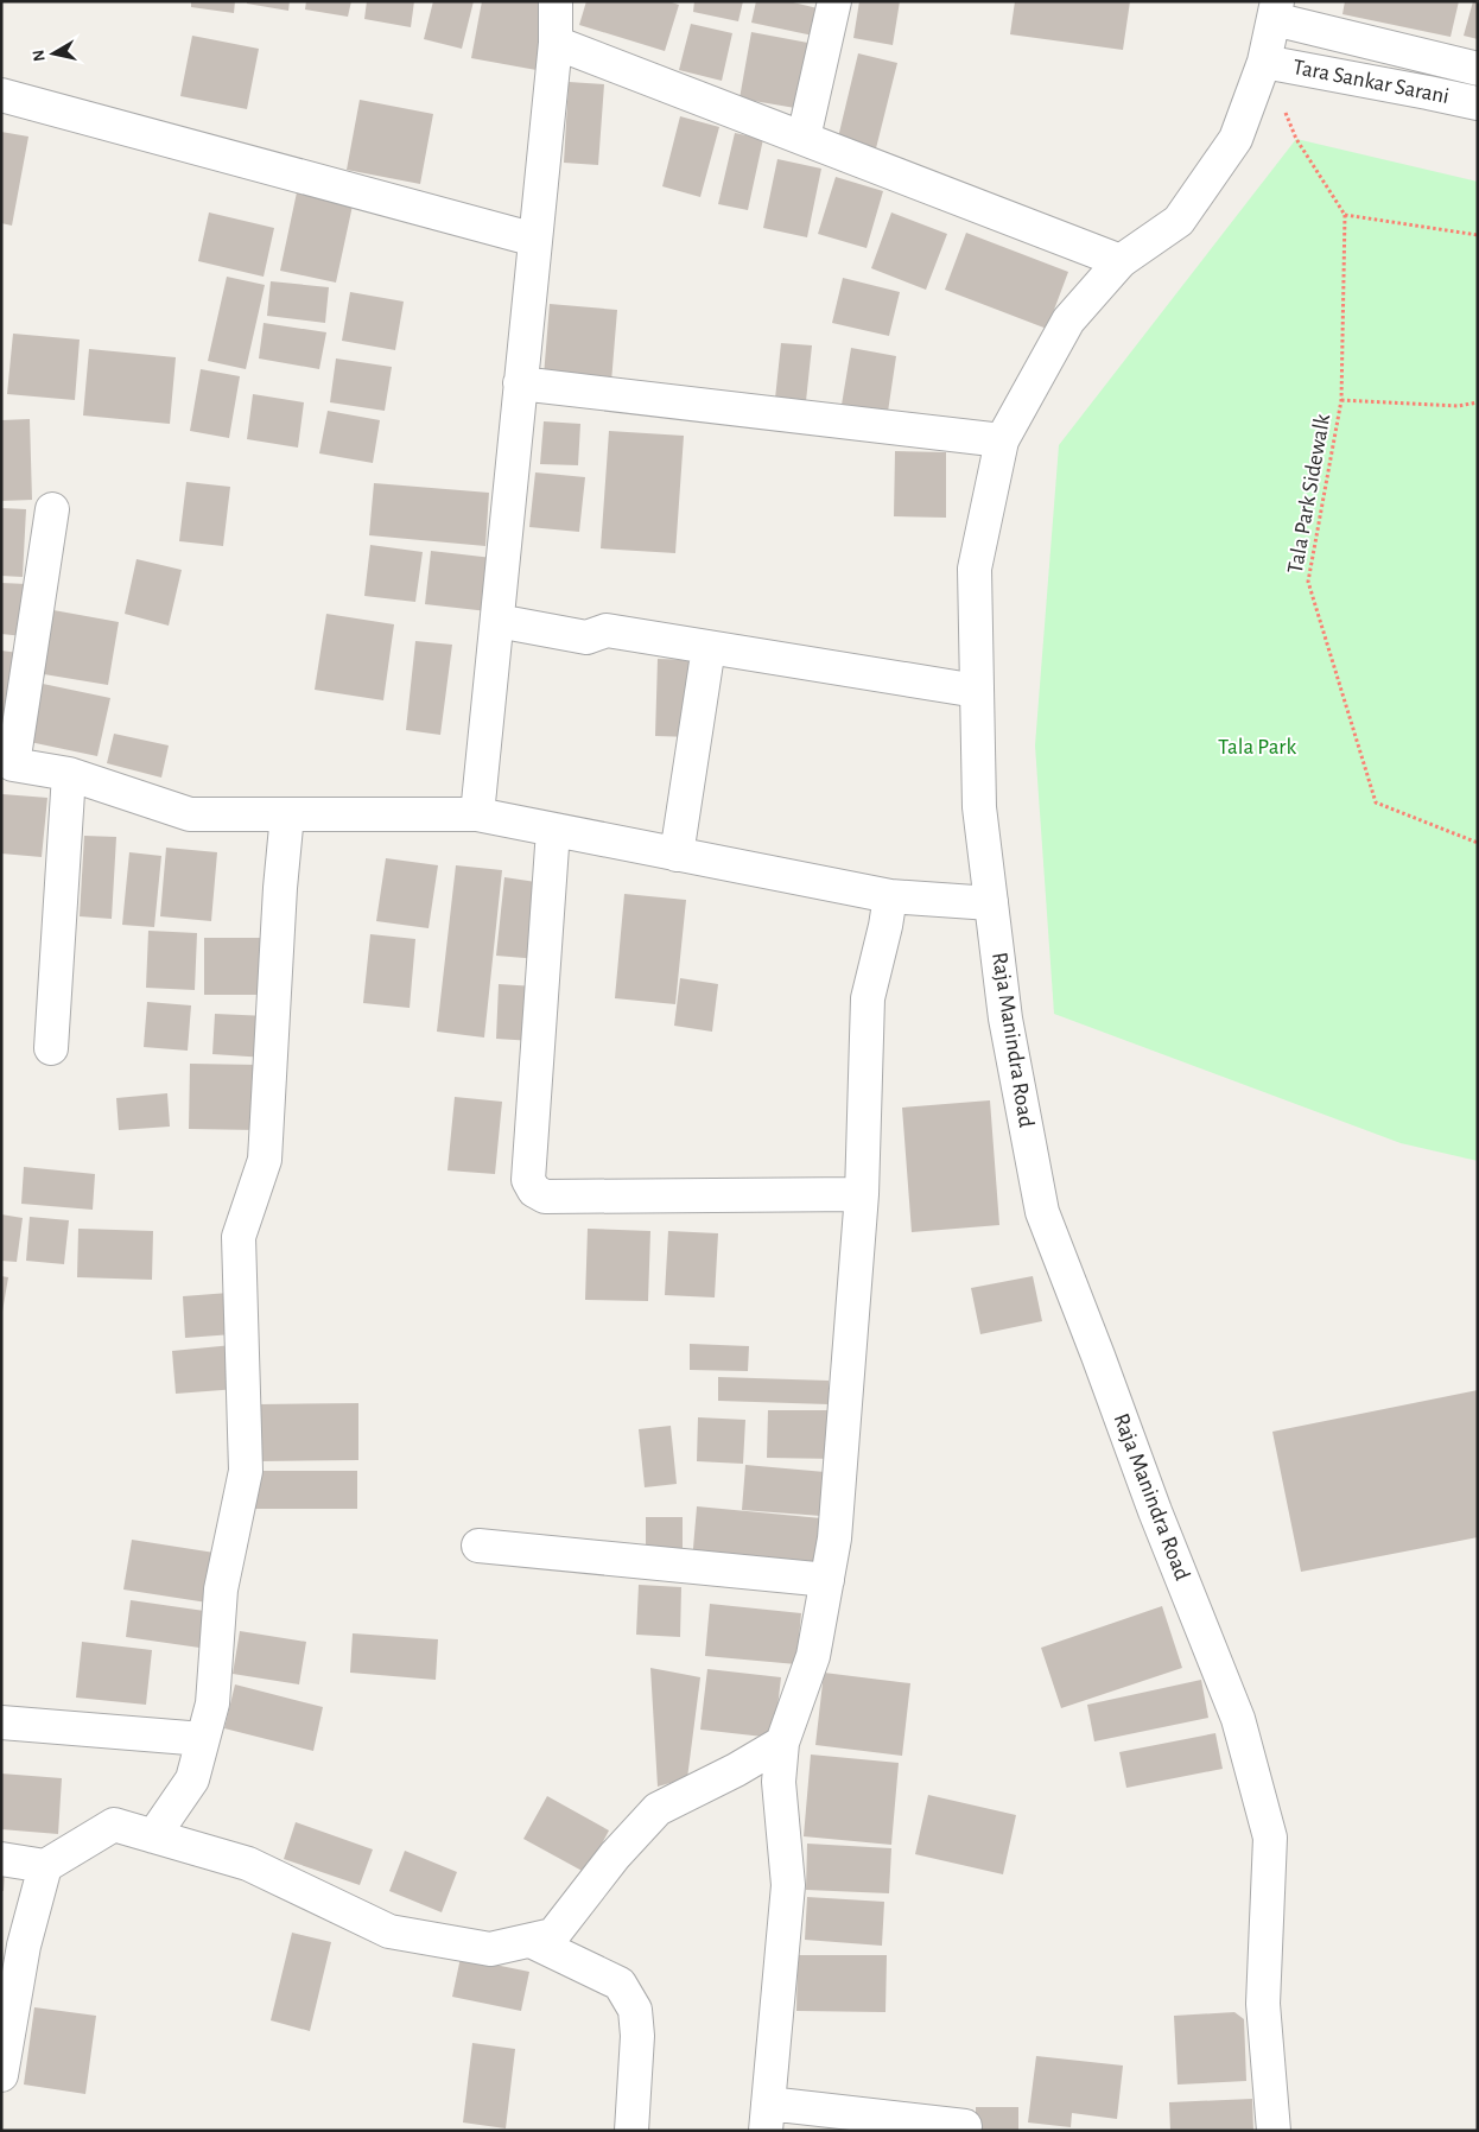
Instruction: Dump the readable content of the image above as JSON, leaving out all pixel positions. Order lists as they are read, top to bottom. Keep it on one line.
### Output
{"streets":{"street":["Tara Sankar Sarani","Raja Manindra Road"],"path":["Tala Park Sidewalk"]},"crossings":[["Tara Sankar Sarani","Raja Manindra Road"]],"parks":["Tala Park"],"north":"left"}
